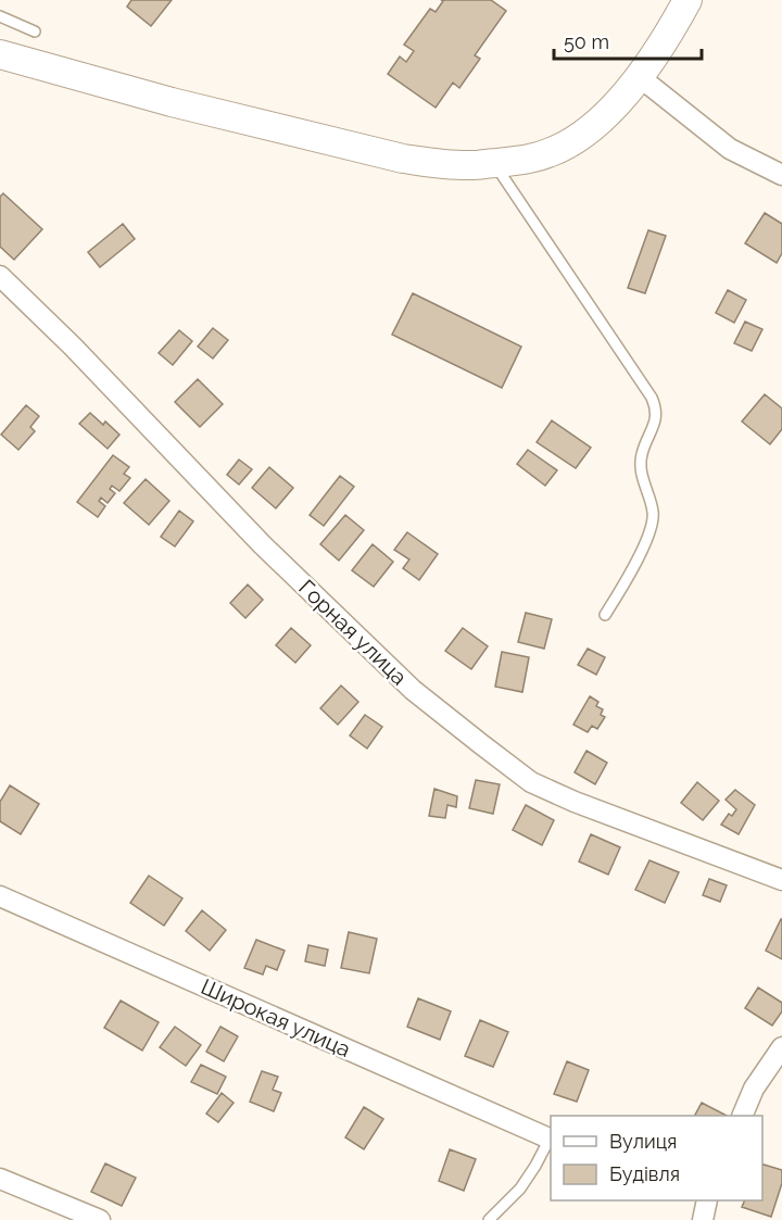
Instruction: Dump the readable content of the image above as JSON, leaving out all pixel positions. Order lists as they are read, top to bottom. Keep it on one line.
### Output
{"streets":{"street":["Горная улица","Широкая улица"]},"legend":["Вулиця","Будівля"],"scale_bar":"50 m"}
